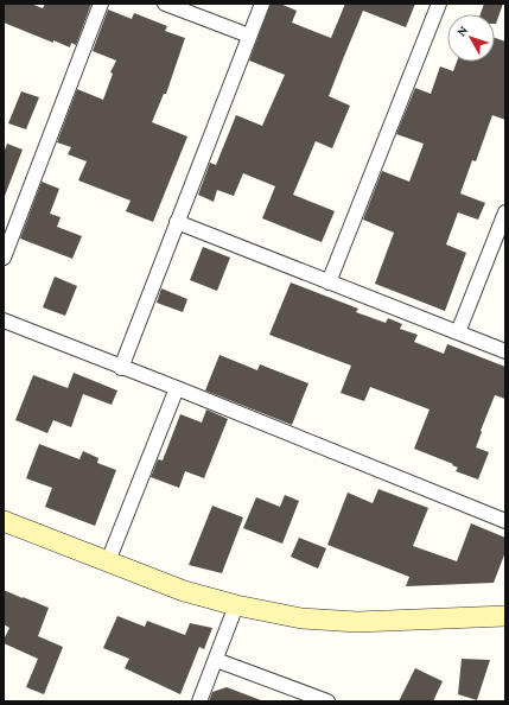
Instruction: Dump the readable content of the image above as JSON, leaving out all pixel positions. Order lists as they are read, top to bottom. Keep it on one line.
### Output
{"north":"top left"}
